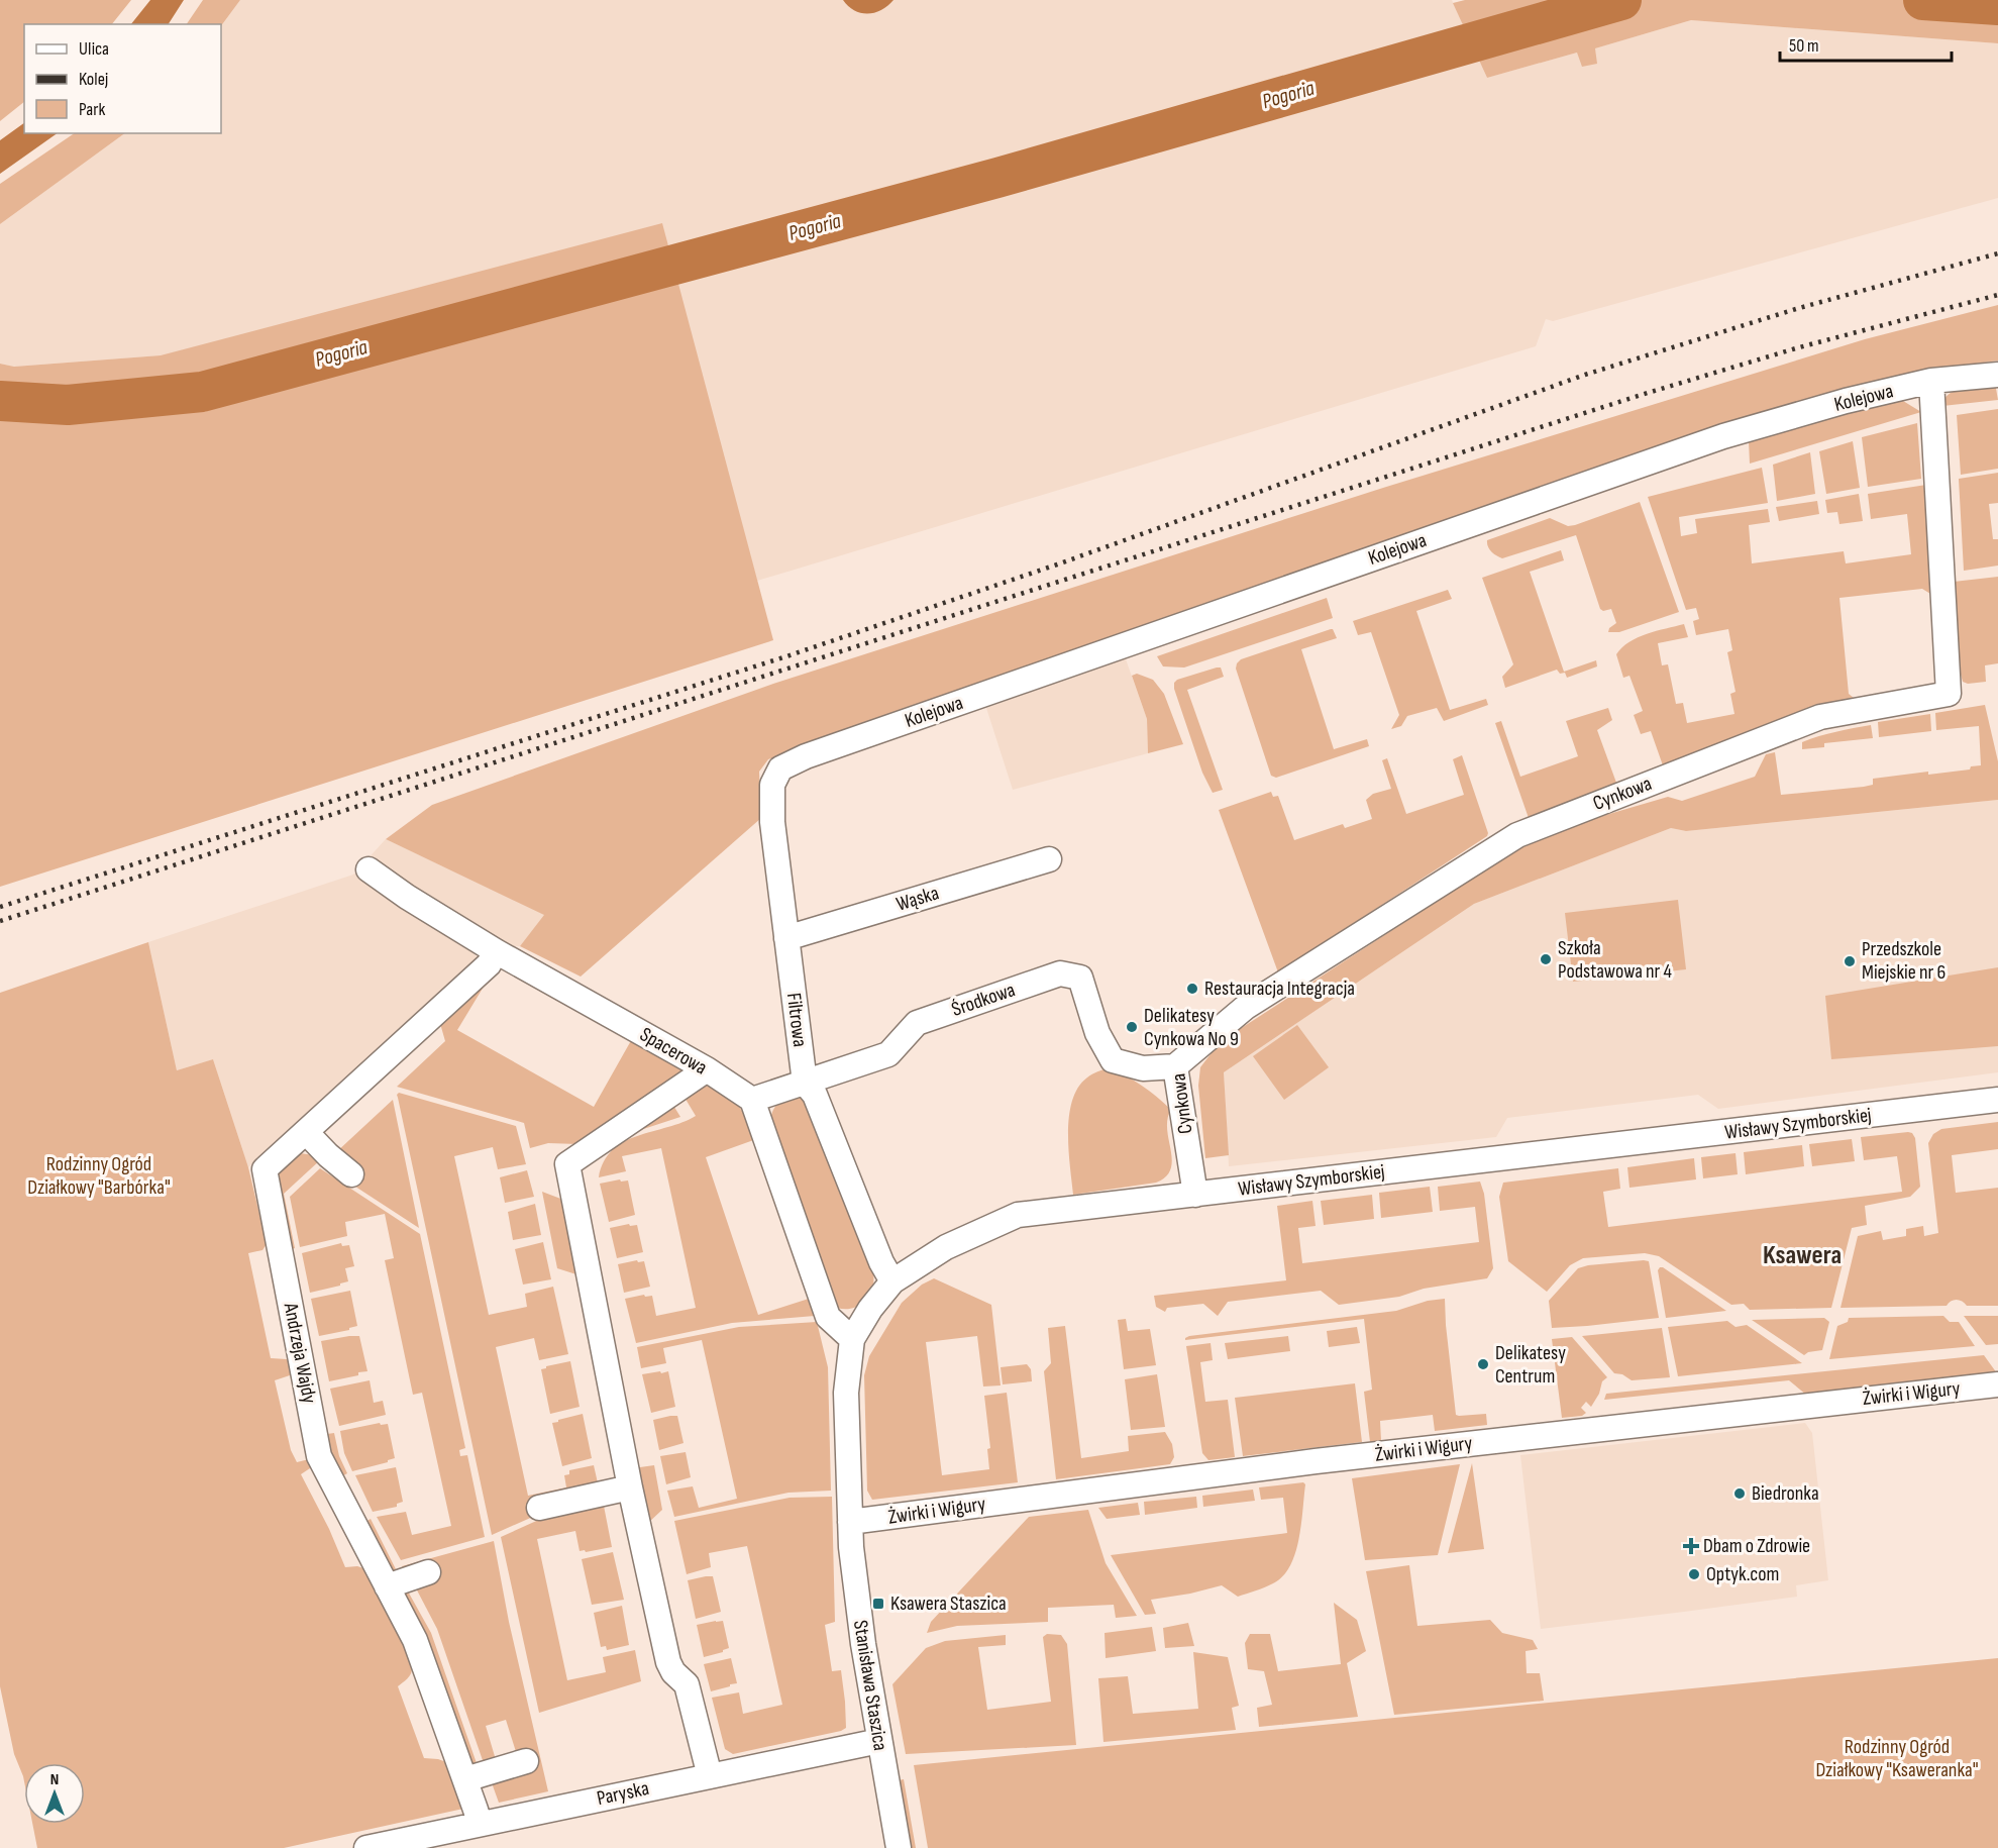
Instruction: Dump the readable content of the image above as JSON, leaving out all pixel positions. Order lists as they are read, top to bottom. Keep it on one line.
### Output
{"streets":{"street":["Kolejowa","Cynkowa","Wąska","Środkowa","Filtrowa","Spacerowa","Wisławy Szymborskiej","Andrzeja Wajdy","Żwirki i Wigury","Stanisława Staszica","Paryska"]},"crossings":[["Kolejowa","Cynkowa"],["Kolejowa","Filtrowa"],["Cynkowa","Środkowa"],["Cynkowa","Wisławy Szymborskiej"],["Wąska","Filtrowa"],["Środkowa","Filtrowa"],["Środkowa","Spacerowa"],["Filtrowa","Wisławy Szymborskiej"],["Spacerowa","Andrzeja Wajdy"],["Wisławy Szymborskiej","Żwirki i Wigury"],["Wisławy Szymborskiej","Stanisława Staszica"],["Andrzeja Wajdy","Paryska"],["Żwirki i Wigury","Stanisława Staszica"],["Stanisława Staszica","Paryska"]],"districts":["Ksawera"],"water":["Pogoria"],"parks":["Rodzinny Ogród Działkowy \"Barbórka\"","Rodzinny Ogród Działkowy \"Ksaweranka\""],"places":{"other":["Szkoła Podstawowa nr 4","Przedszkole Miejskie nr 6","Restauracja Integracja","Delikatesy Cynkowa No 9","Delikatesy Centrum","Biedronka","Optyk.com"],"health":["Dbam o Zdrowie"],"transit":["Ksawera Staszica"]},"legend":["Ulica","Kolej","Park"],"scale_bar":"50 m","north":"top"}
